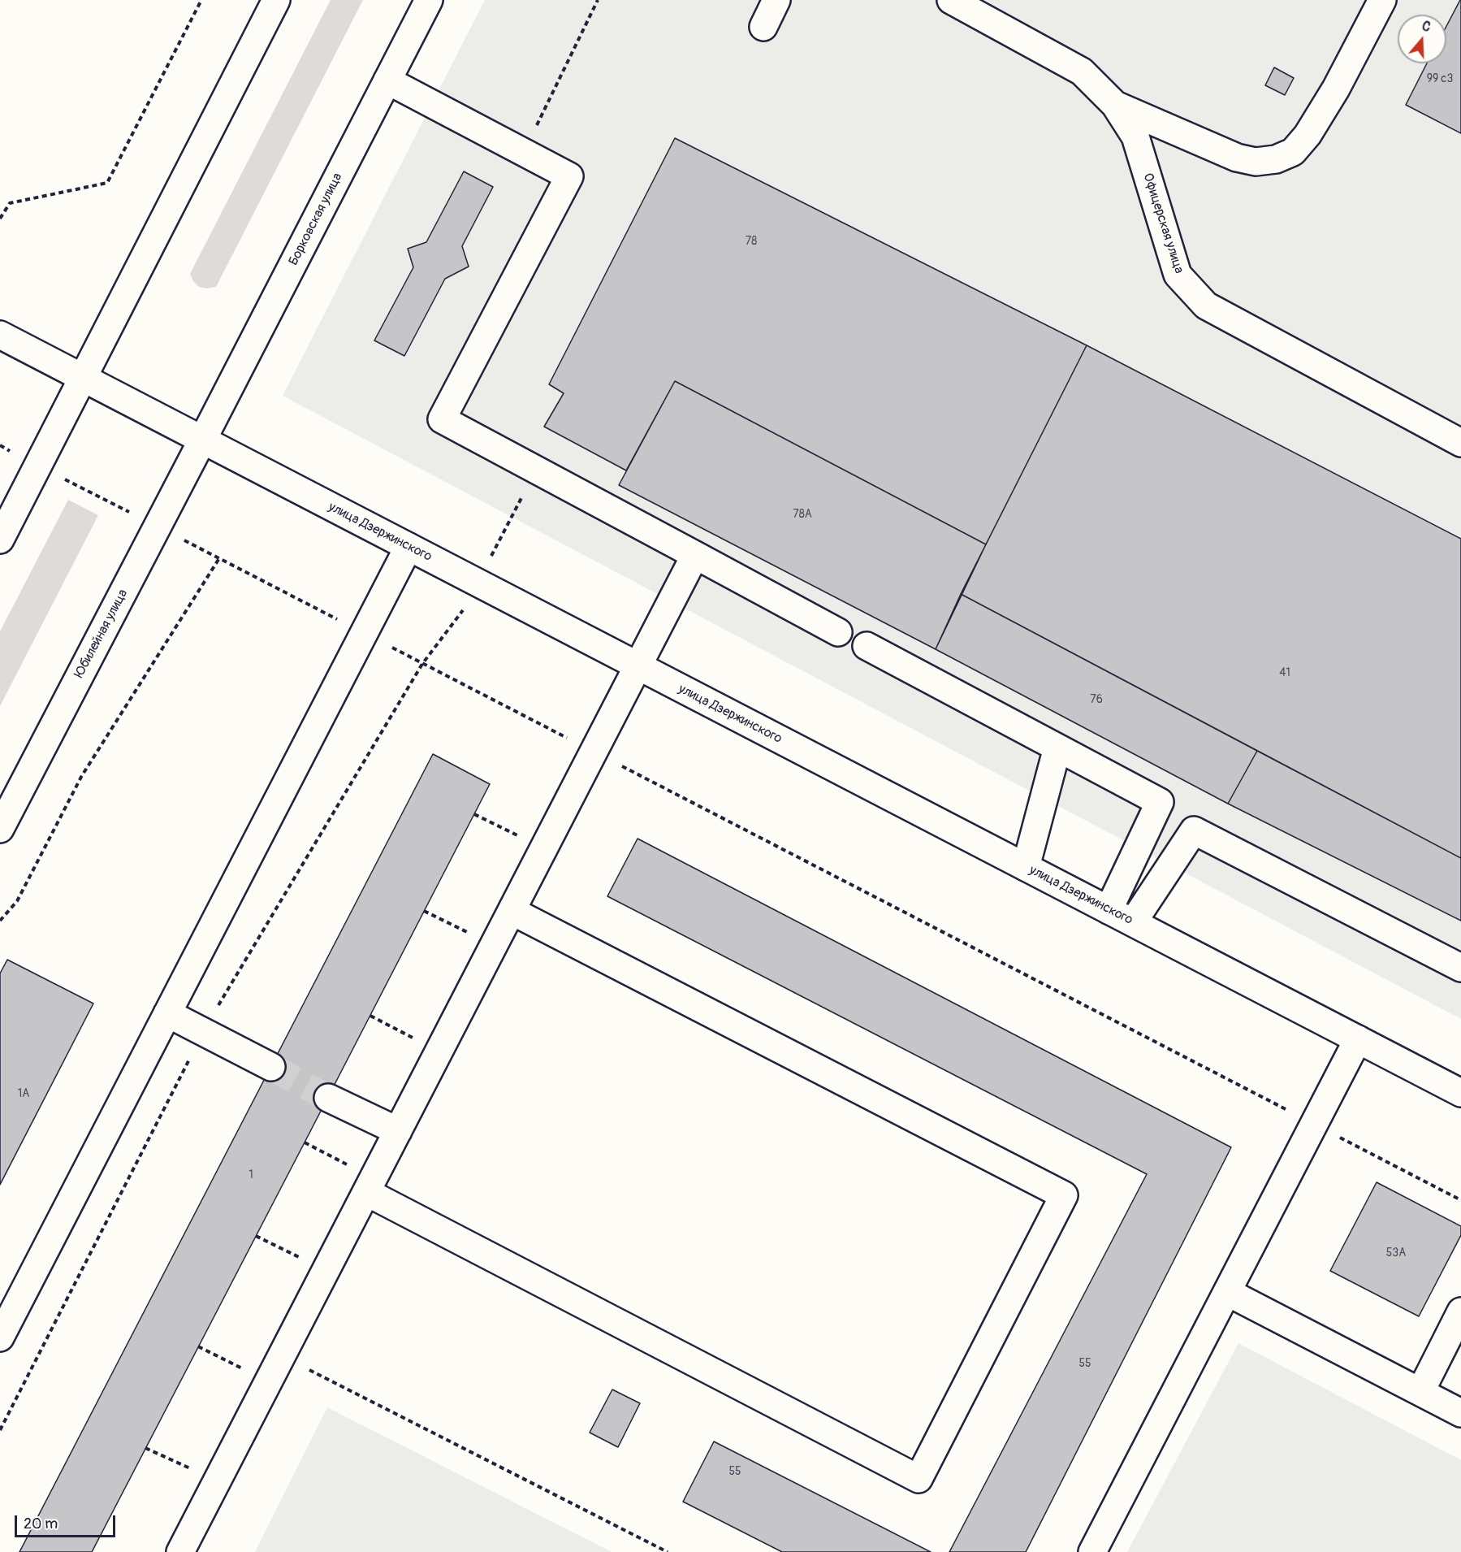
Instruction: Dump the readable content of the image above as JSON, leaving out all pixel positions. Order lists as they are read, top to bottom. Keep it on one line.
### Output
{"streets":{"main road":["Борковская улица","Офицерская улица","улица Дзержинского","Юбилейная улица"]},"crossings":[["Борковская улица","улица Дзержинского"],["Борковская улица","Юбилейная улица"],["улица Дзержинского","Юбилейная улица"]],"house_numbers":["99 с3","78","78А","41","76","1А","1","53А","55","55"],"scale_bar":"20 m","north":"top"}
